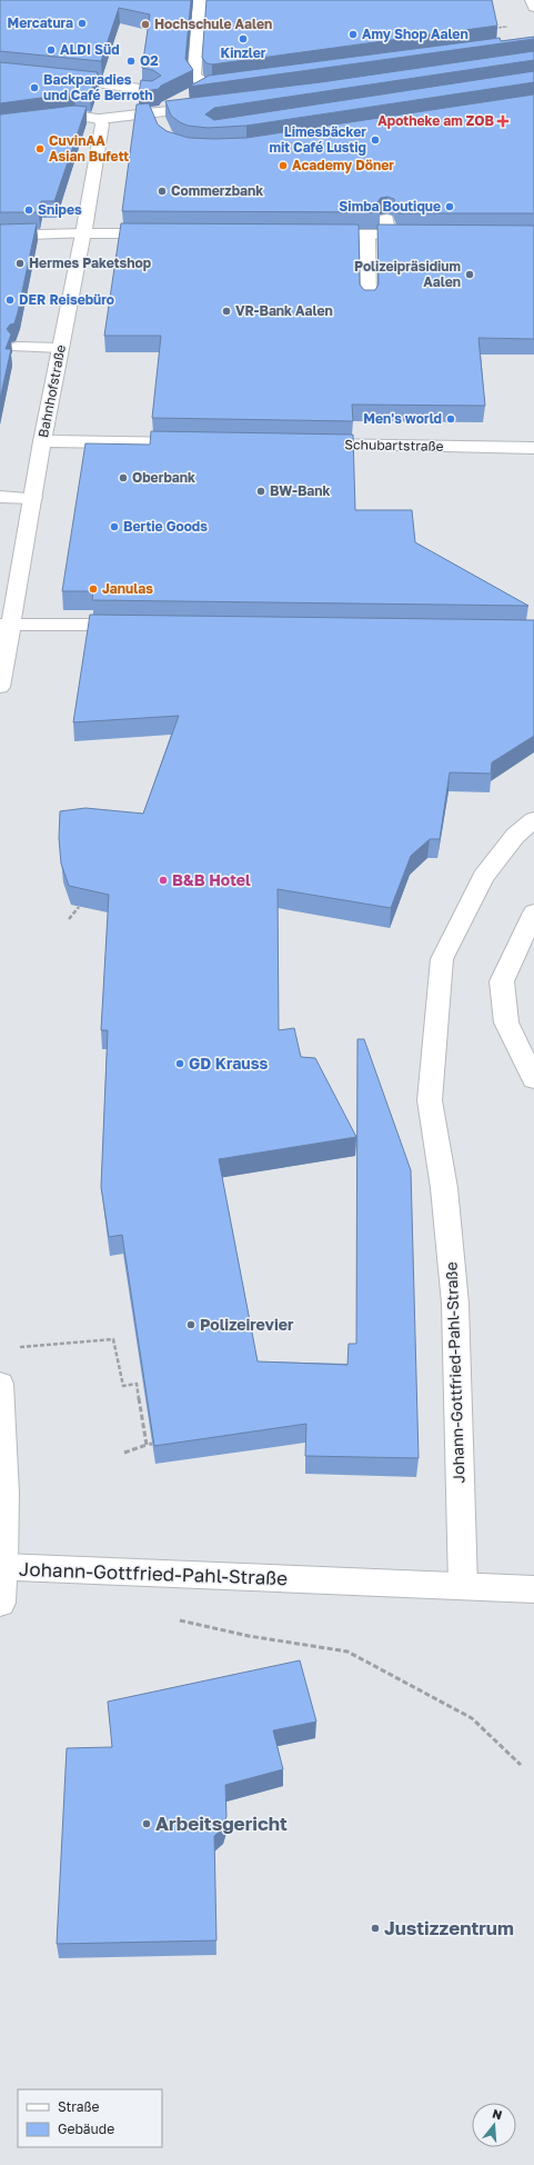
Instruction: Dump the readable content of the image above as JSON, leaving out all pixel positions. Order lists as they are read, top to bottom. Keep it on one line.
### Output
{"streets":{"street":["Bahnhofstraße","Schubartstraße","Johann-Gottfried-Pahl-Straße"]},"places":{"other":["Mercatura","Hochschule Aalen","Amy Shop Aalen","Kinzler","ALDI Süd","O2","Backparadies und Café Berroth","Limesbäcker mit Café Lustig","CuvinAA Asian Bufett","Academy Döner","Commerzbank","Simba Boutique","Snipes","Hermes Paketshop","Polizeipräsidium Aalen","DER Reisebüro","VR-Bank Aalen","Men's world","Oberbank","BW-Bank","Bertie Goods","Janulas","B&B Hotel","GD Krauss","Polizeirevier","Arbeitsgericht","Justizzentrum"],"health":["Apotheke am ZOB"]},"legend":["Straße","Gebäude"],"north":"top"}
